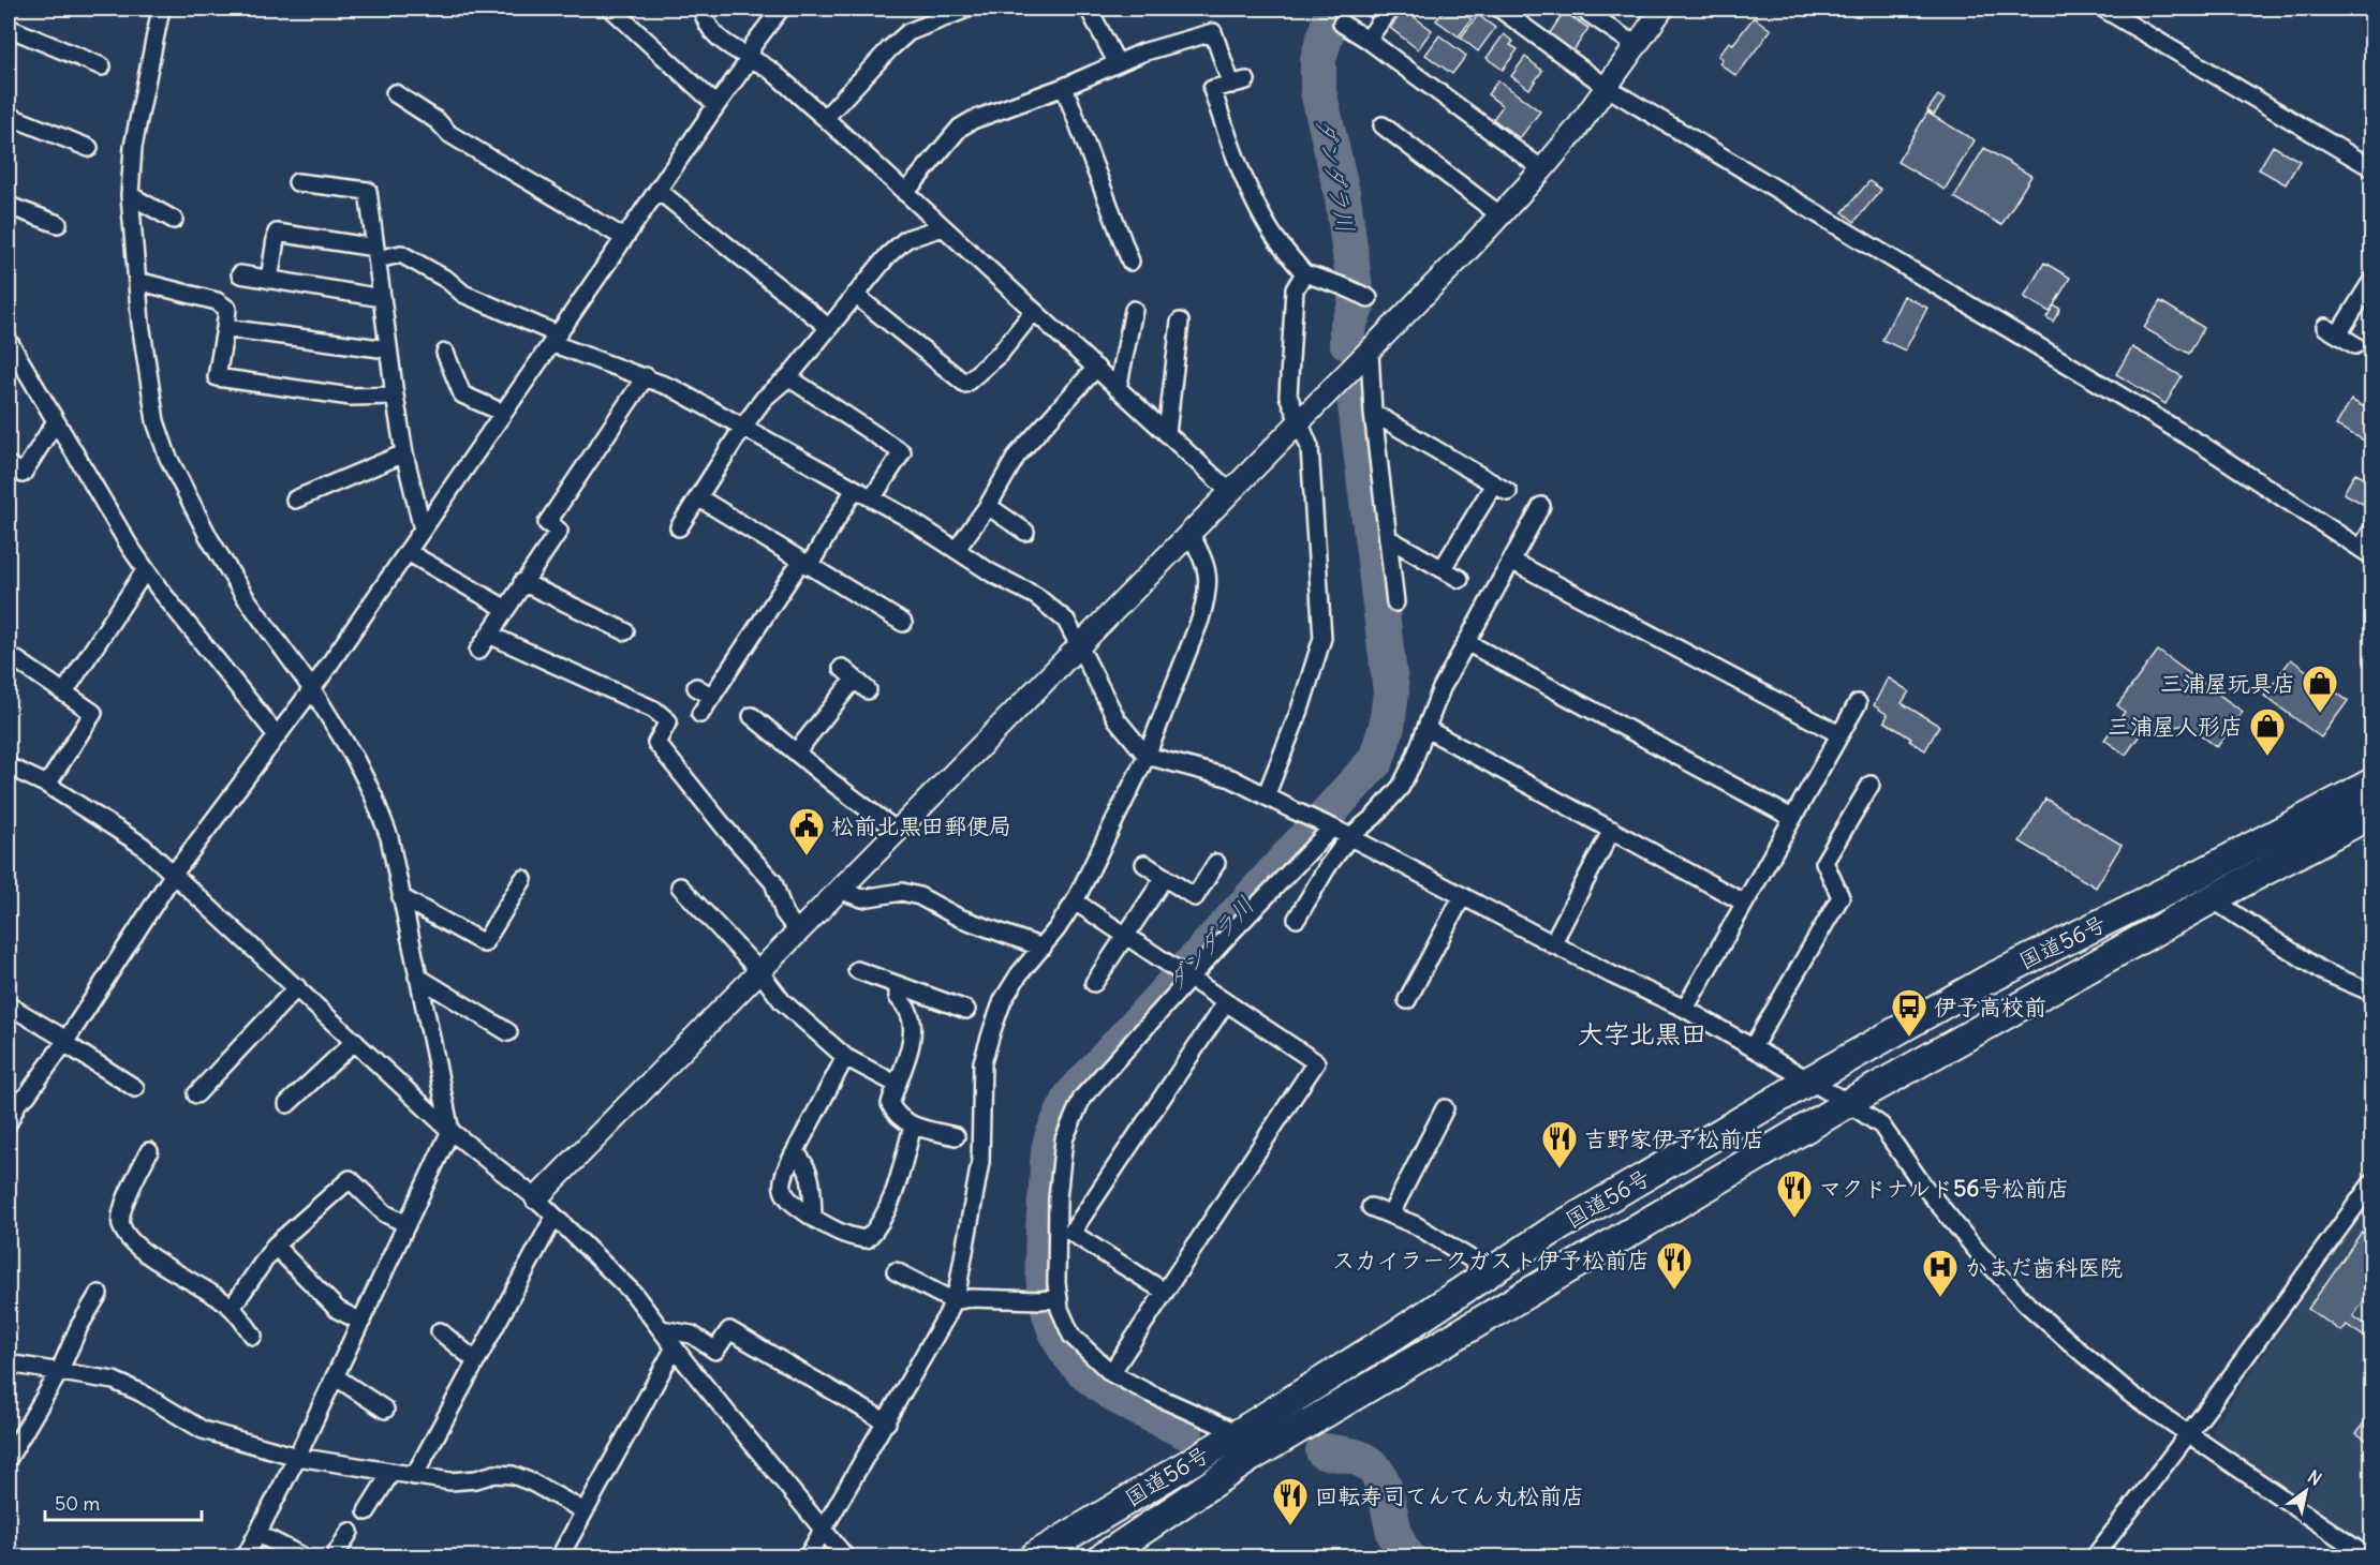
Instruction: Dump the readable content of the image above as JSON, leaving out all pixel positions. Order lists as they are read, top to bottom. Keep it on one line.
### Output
{"streets":{"highway":["国道56号"]},"districts":["大字北黒田"],"water":["ダンダラ川"],"places":{"shop":["三浦屋玩具店","三浦屋人形店"],"public building":["松前北黒田郵便局"],"bus stop":["伊予高校前"],"restaurant":["吉野家伊予松前店","マクドナルド56号松前店","スカイラークガスト伊予松前店","回転寿司てんてん丸松前店"],"hospital":["かまだ歯科医院"]},"scale_bar":"50 m","north":"top right"}
